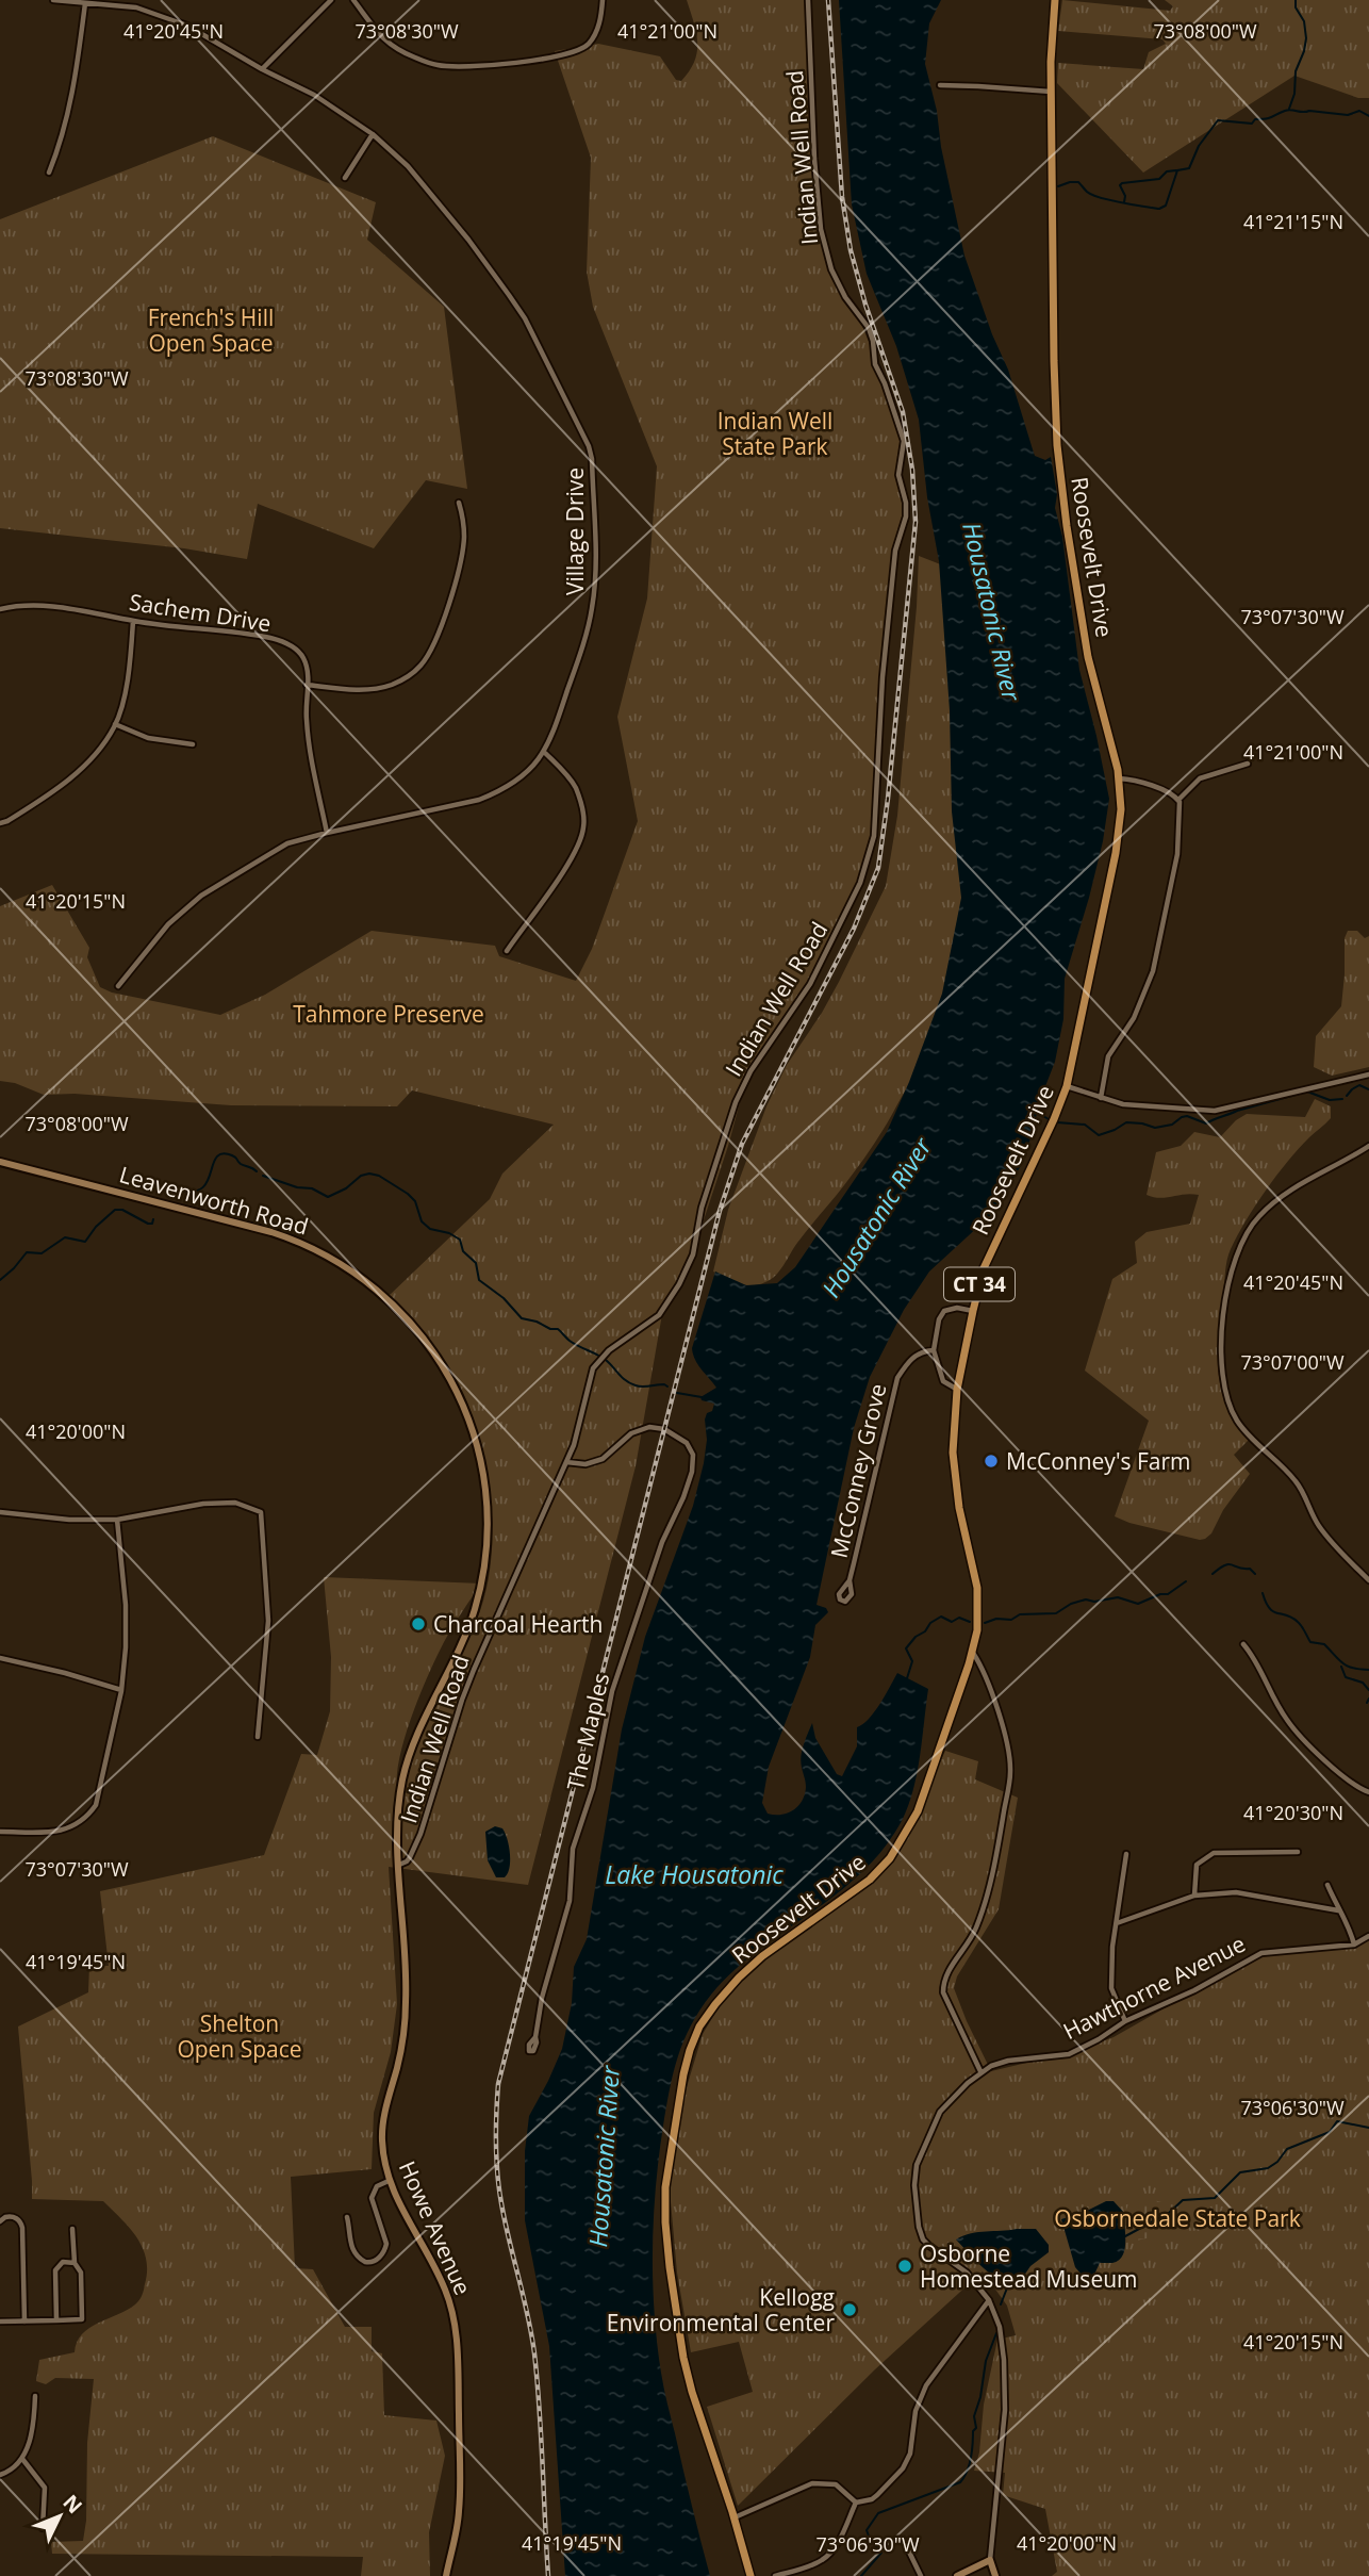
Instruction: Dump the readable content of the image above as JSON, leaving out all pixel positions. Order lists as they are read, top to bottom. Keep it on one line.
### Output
{"streets":{"main road":["Roosevelt Drive","Leavenworth Road","CT 34","Hawthorne Avenue","Howe Avenue"],"street":["Indian Well Road","Village Drive","Sachem Drive","McConney Grove","The Maples"]},"crossings":[["Indian Well Road","Leavenworth Road"],["Indian Well Road","The Maples"],["Village Drive","Sachem Drive"],["Leavenworth Road","Howe Avenue"]],"water":["Housatonic River","Lake Housatonic"],"parks":["French's Hill Open Space","Indian Well State Park","Tahmore Preserve","Shelton Open Space","Osbornedale State Park"],"places":["McConney's Farm","Charcoal Hearth","Osborne Homestead Museum","Kellogg Environmental Center"],"north":"top right","coordinates":["73°08'30\"W","73°08'00\"W","41°20'45\"N","41°21'00\"N","41°21'15\"N","73°07'30\"W","41°20'15\"N","73°07'00\"W","41°20'00\"N","41°20'30\"N","41°19'45\"N","73°06'30\"W"]}
